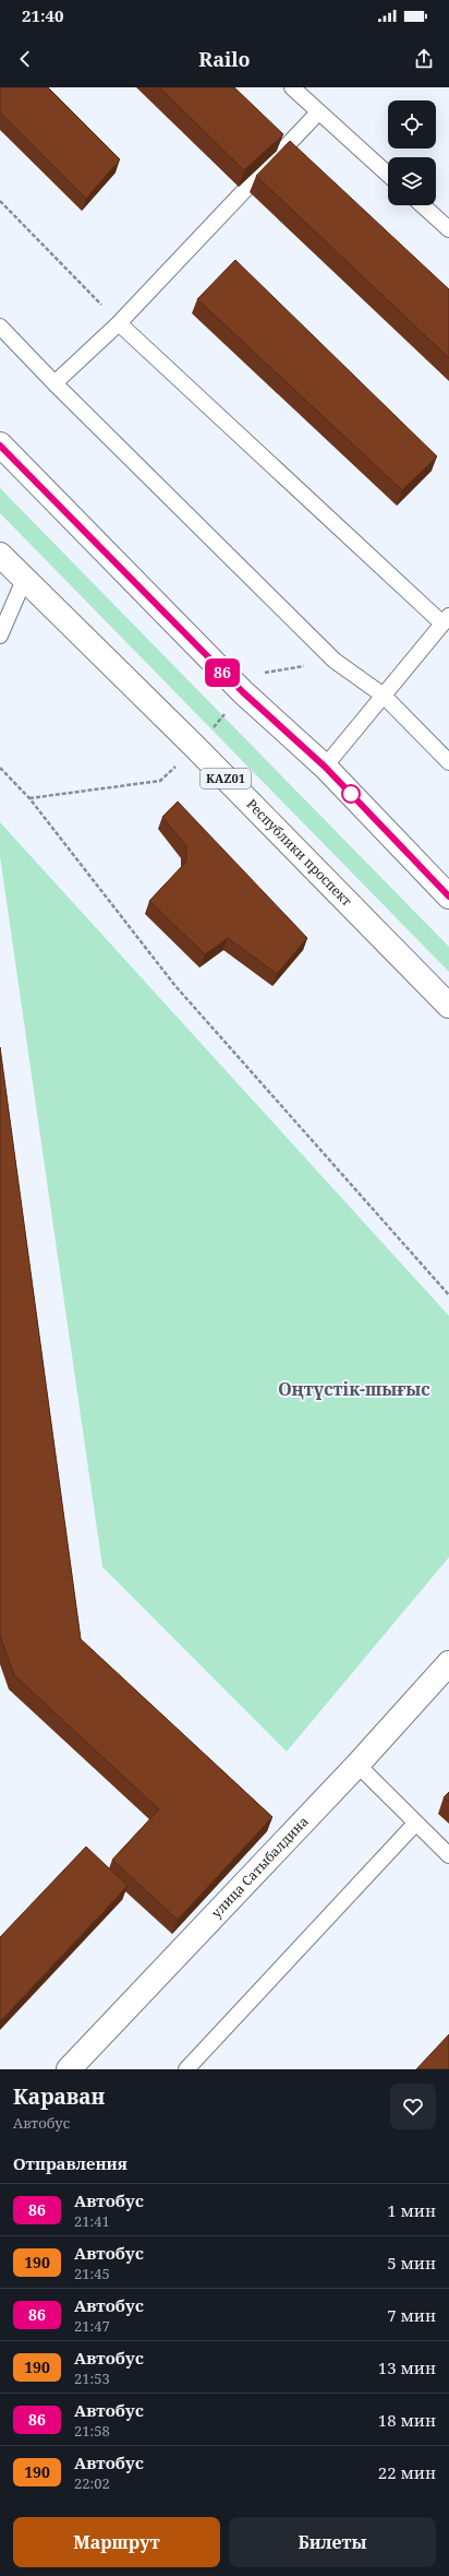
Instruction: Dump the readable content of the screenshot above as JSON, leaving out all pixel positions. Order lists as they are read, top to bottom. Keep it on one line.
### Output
{"streets":{"main road":["KАZ01","Республики проспект","улица Сатыбалдина"]},"districts":["Оңтүстік-шығыс"],"lines":["bus line 86"],"page":{"status":"21:40","header":"Railo","on_map":"86","heading":[["Караван","Автобус"],"Отправления"],"list":[{"mark":"86","name":"Автобус","note":"21:41","value":"1 мин"},{"mark":"190","name":"Автобус","note":"21:45","value":"5 мин"},{"mark":"86","name":"Автобус","note":"21:47","value":"7 мин"},{"mark":"190","name":"Автобус","note":"21:53","value":"13 мин"},{"mark":"86","name":"Автобус","note":"21:58","value":"18 мин"},{"mark":"190","name":"Автобус","note":"22:02","value":"22 мин"}],"buttons":["Маршрут","Билеты"]}}
